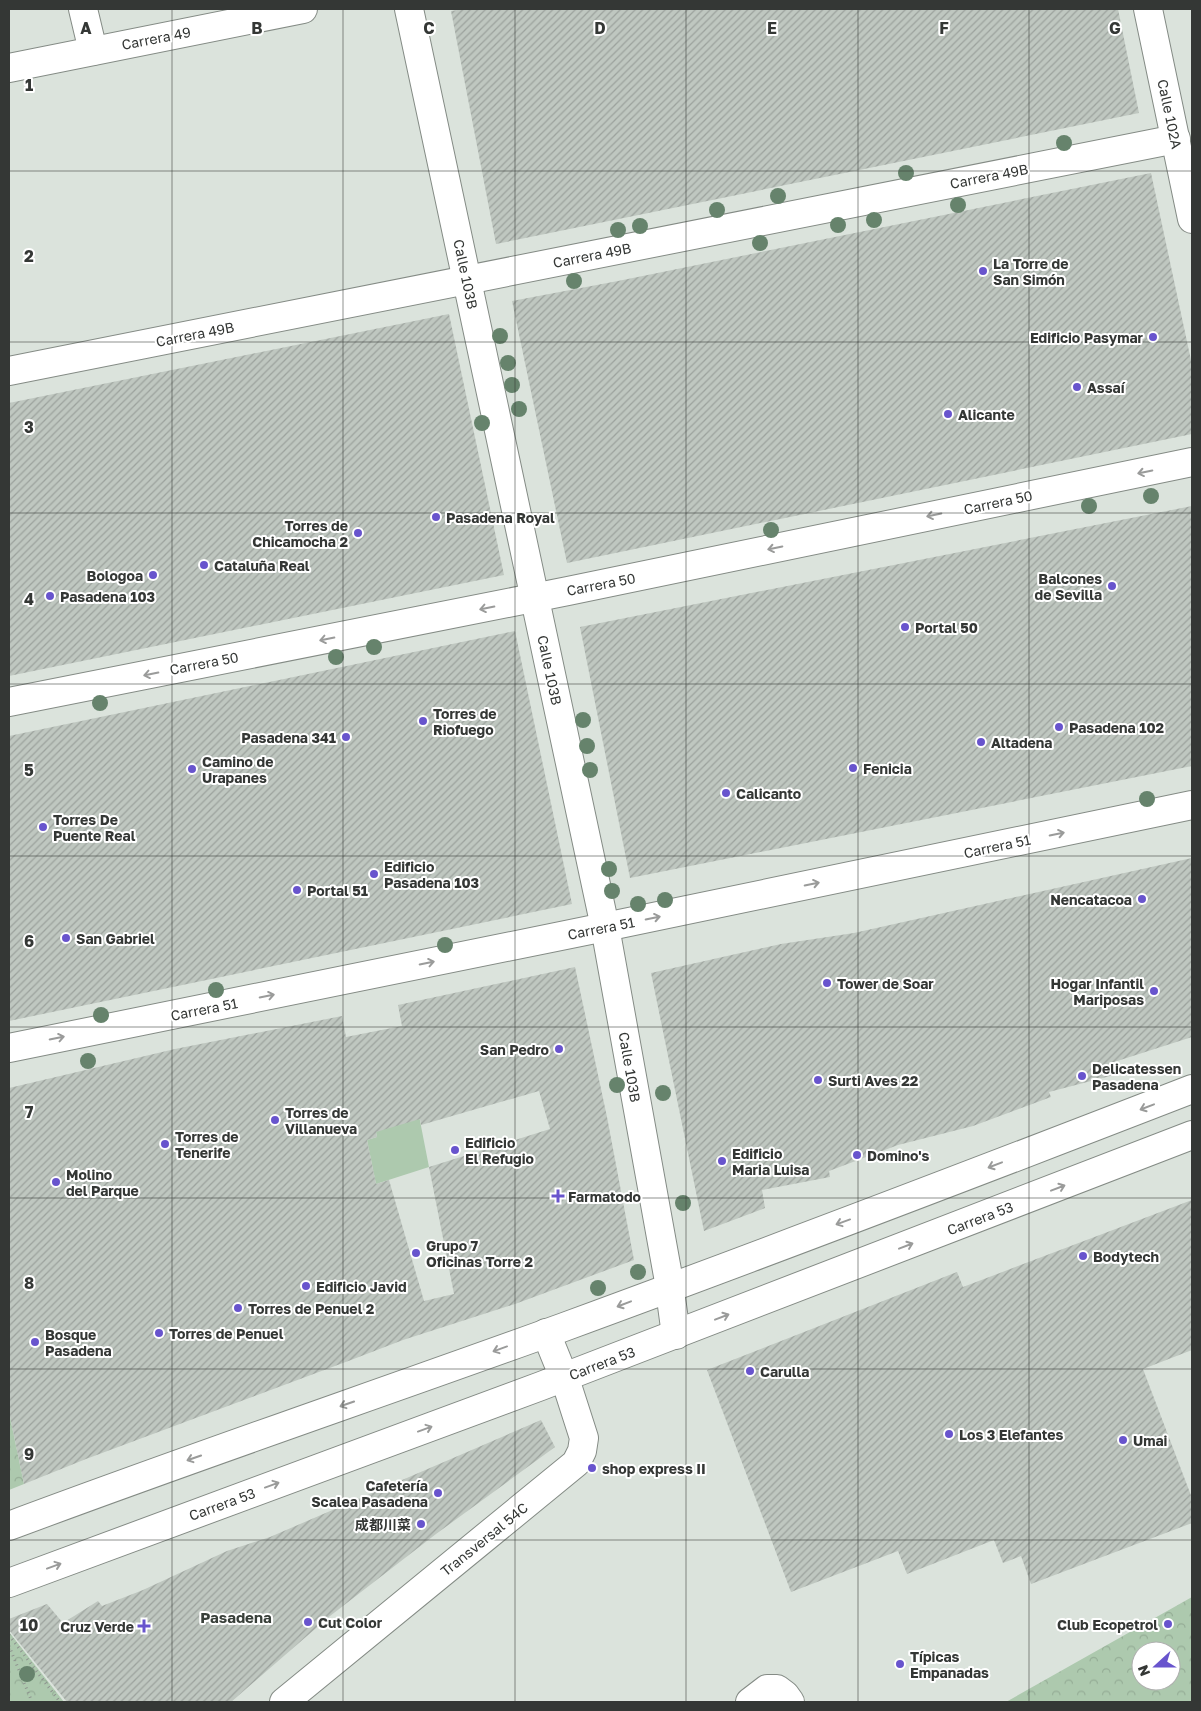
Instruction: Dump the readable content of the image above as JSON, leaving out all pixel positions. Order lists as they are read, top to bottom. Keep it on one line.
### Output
{"streets":{"street":["Carrera 49","Calle 102A","Carrera 49B","Calle 103B","Carrera 50","Carrera 51","Carrera 53","Transversal 54C"]},"crossings":[["Calle 102A","Carrera 49B"],["Carrera 49B","Calle 103B"],["Calle 103B","Carrera 50"],["Calle 103B","Carrera 51"],["Calle 103B","Carrera 53"],["Carrera 53","Transversal 54C"]],"one_way":["Carrera 50","Carrera 51"],"districts":["Pasadena"],"places":{"other":["La Torre de San Simón","Edificio Pasymar","Assaí","Alicante","Pasadena Royal","Torres de Chicamocha 2","Cataluña Real","Bologoa","Balcones de Sevilla","Pasadena 103","Portal 50","Torres de Riofuego","Pasadena 102","Pasadena 341","Altadena","Fenicia","Camino de Urapanes","Calicanto","Torres De Puente Real","Edificio Pasadena 103","Portal 51","Nencatacoa","San Gabriel","Tower de Soar","Hogar Infantil Mariposas","San Pedro","Delicatessen Pasadena","Surti Aves 22","Torres de Villanueva","Torres de Tenerife","Edificio El Refugio","Domino's","Edificio Maria Luisa","Molino del Parque","Grupo 7 Oficinas Torre 2","Bodytech","Edificio Javid","Torres de Penuel 2","Torres de Penuel","Bosque Pasadena","Carulla","Los 3 Elefantes","Umai","shop express II","Cafetería Scalea Pasadena","成都川菜","Cut Color","Club Ecopetrol","Típicas Empanadas"],"health":["Farmatodo","Cruz Verde"]},"north":"left","grid":{"columns":["A","B","C","D","E","F","G"],"rows":["1","2","3","4","5","6","7","8","9","10"]}}
